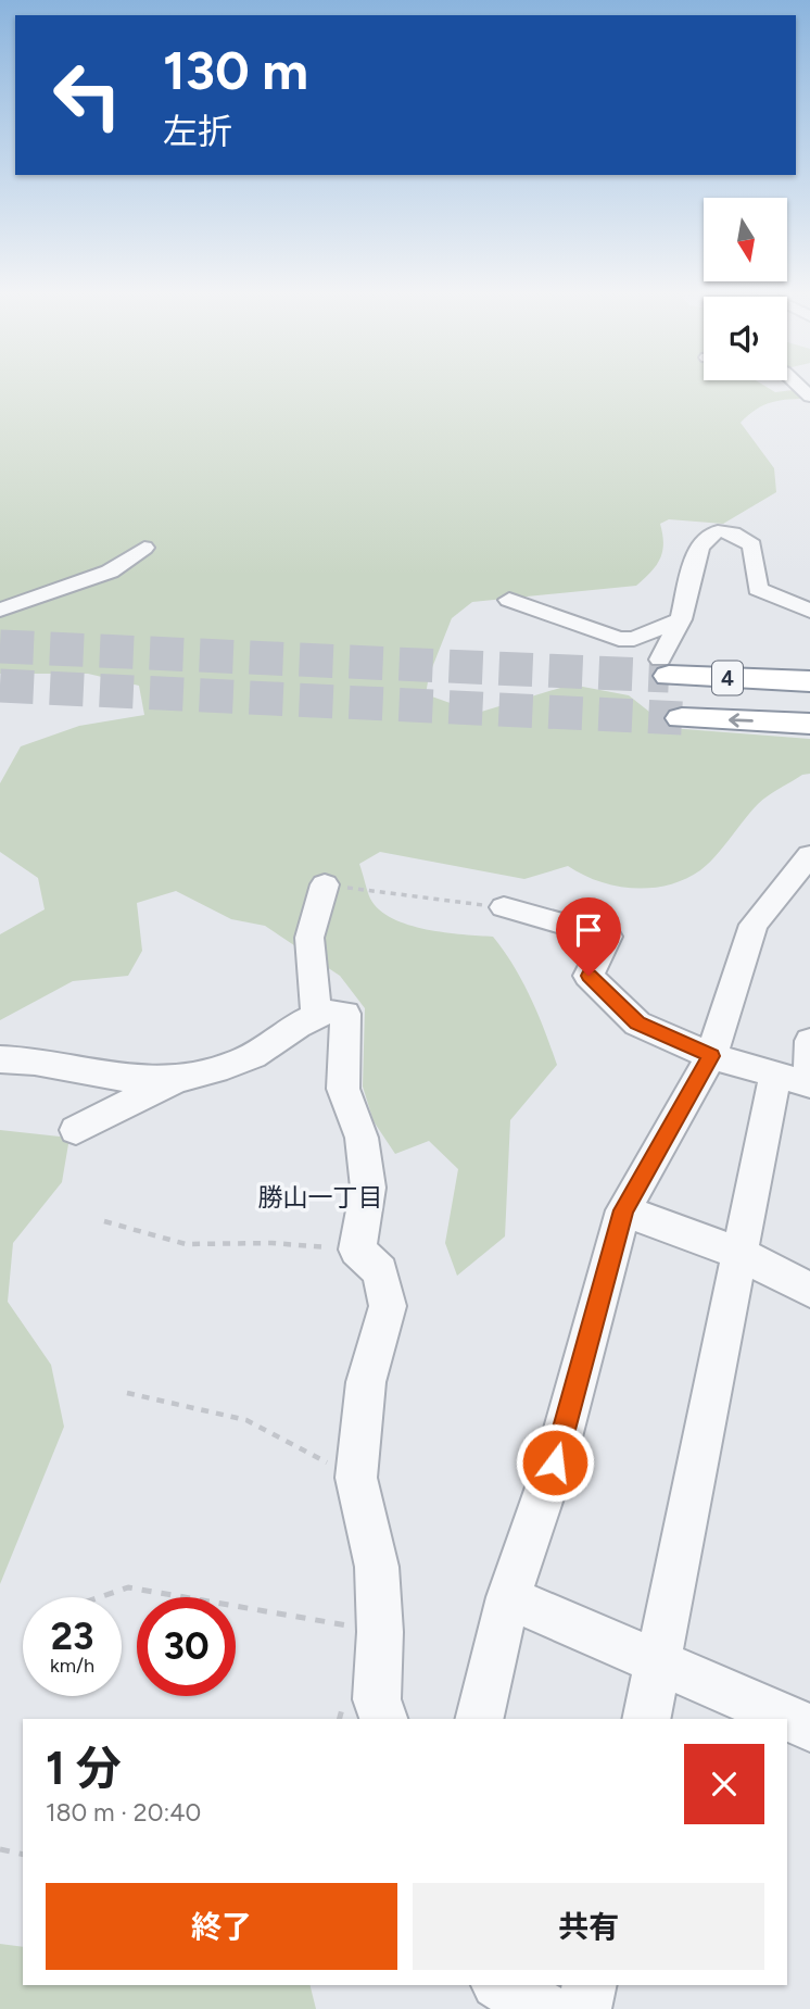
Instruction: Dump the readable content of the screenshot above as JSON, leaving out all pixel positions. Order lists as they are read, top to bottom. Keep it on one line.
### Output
{"streets":{"highway":["4"]},"districts":["勝山一丁目"],"north":"bottom","page":{"turn":["130 m","左折"],"speed":"23 km/h","limit":"30","heading":["1 分","180 m · 20:40"],"buttons":["終了","共有"]}}
